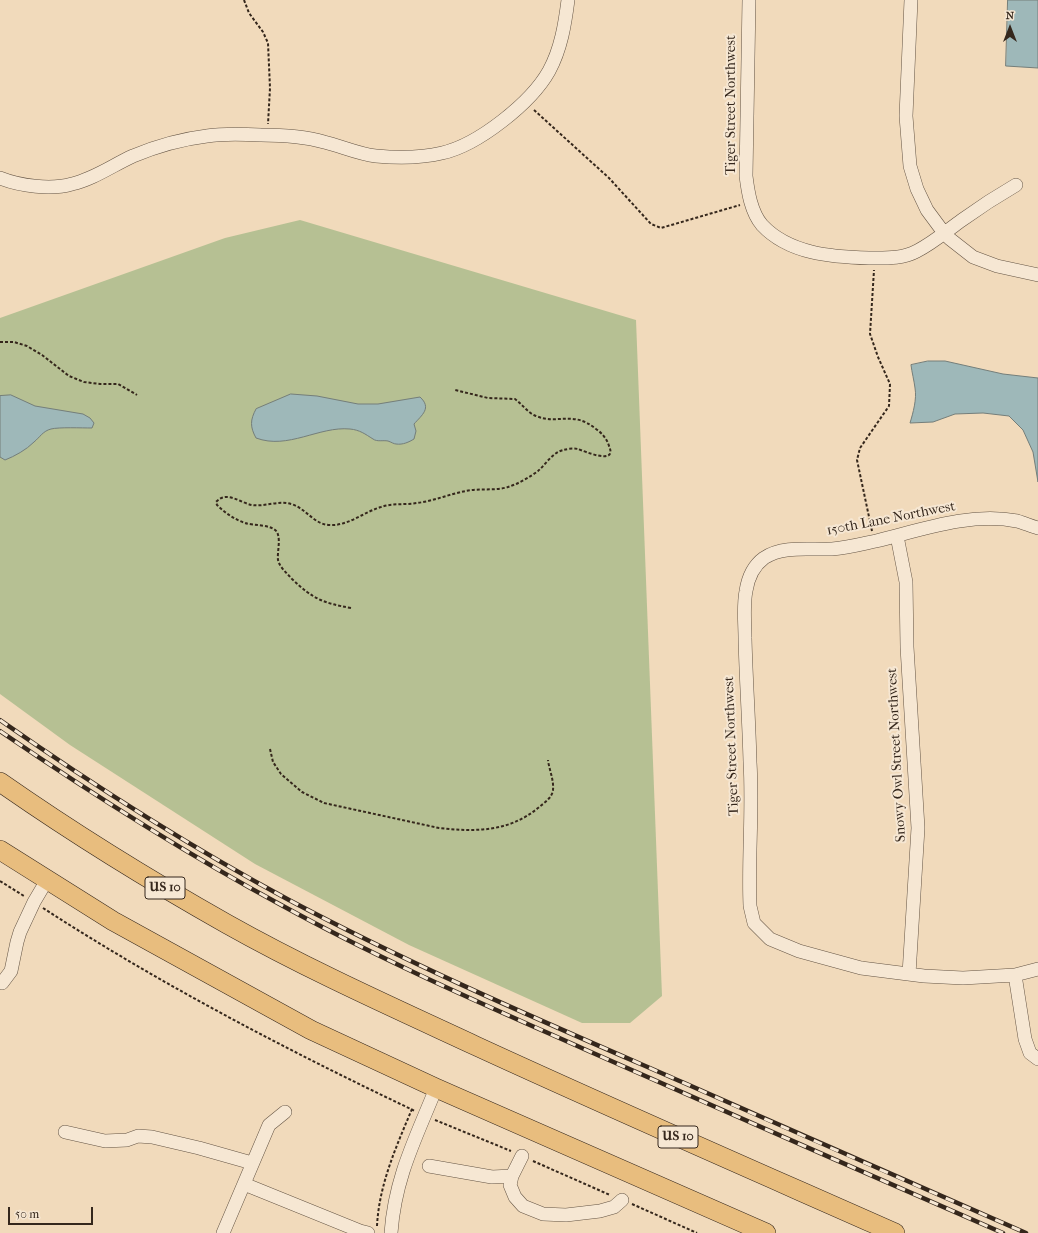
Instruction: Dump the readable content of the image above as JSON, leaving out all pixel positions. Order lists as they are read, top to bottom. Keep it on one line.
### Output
{"streets":{"highway":["US 10"],"street":["Tiger Street Northwest","150th Lane Northwest","Snowy Owl Street Northwest"]},"crossings":[["Tiger Street Northwest","150th Lane Northwest"],["Tiger Street Northwest","Snowy Owl Street Northwest"],["150th Lane Northwest","Snowy Owl Street Northwest"]],"scale_bar":"50 m","north":"top"}
